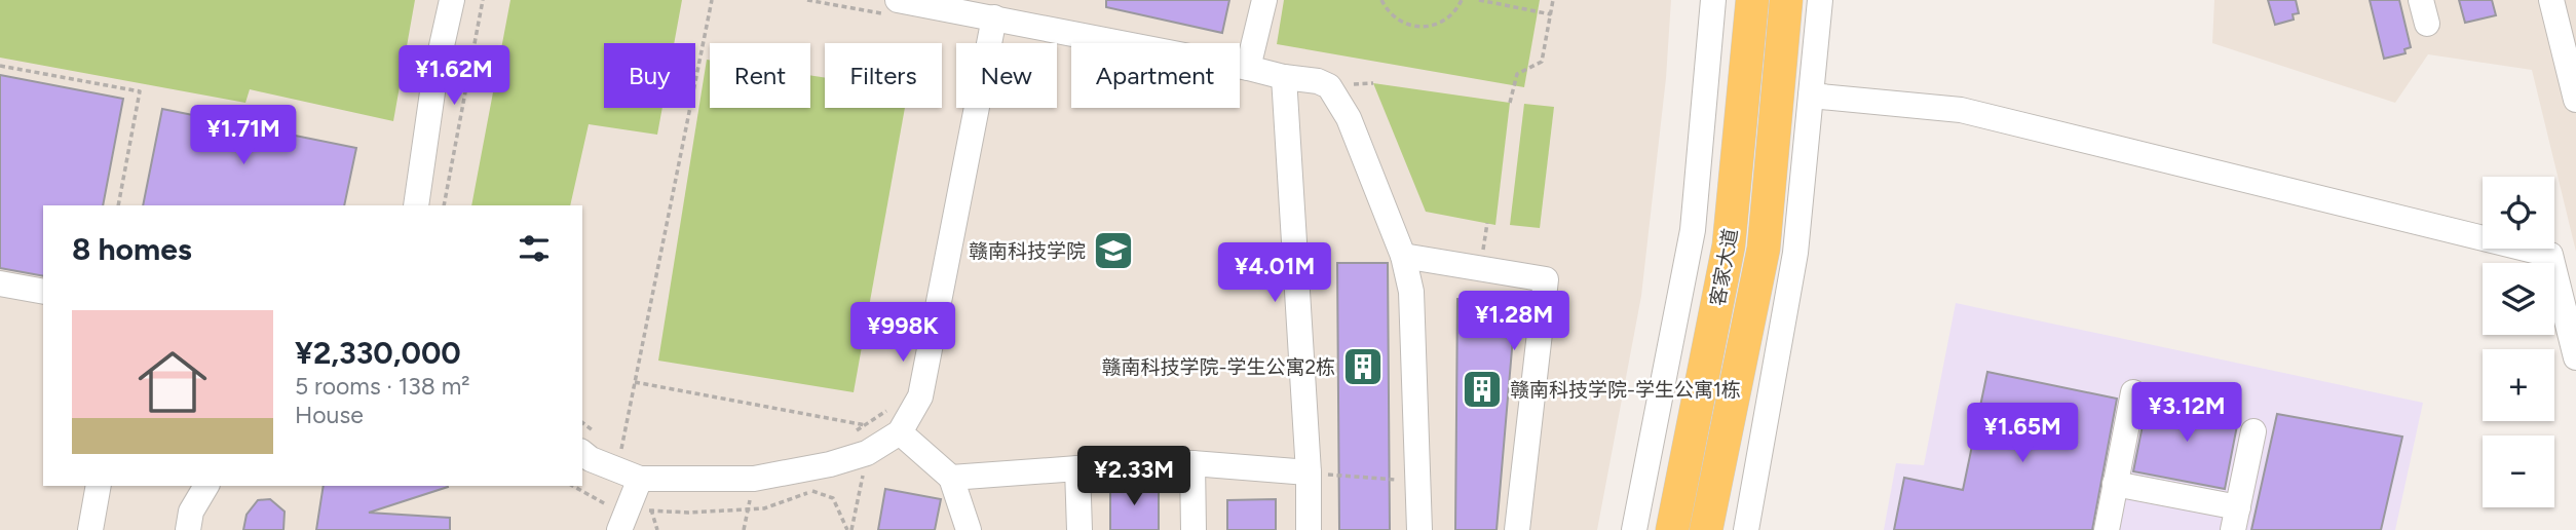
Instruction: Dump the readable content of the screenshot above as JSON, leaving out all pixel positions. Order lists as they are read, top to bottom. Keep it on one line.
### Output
{"streets":{"main road":["客家大道"]},"places":{"school or university":["赣南科技学院"],"building":["赣南科技学院-学生公寓2栋","赣南科技学院-学生公寓1栋"]},"page":{"chip":["Buy","Rent","Filters","New","Apartment"],"price":["¥1.62M","¥1.71M","¥4.01M","¥1.28M","¥998K","¥3.12M","¥1.65M","¥2.33M"],"map_buttons":["+","−"],"heading":"8 homes","list":[{"name":"¥2,330,000","note":"5 rooms · 138 m² · House"}]}}
